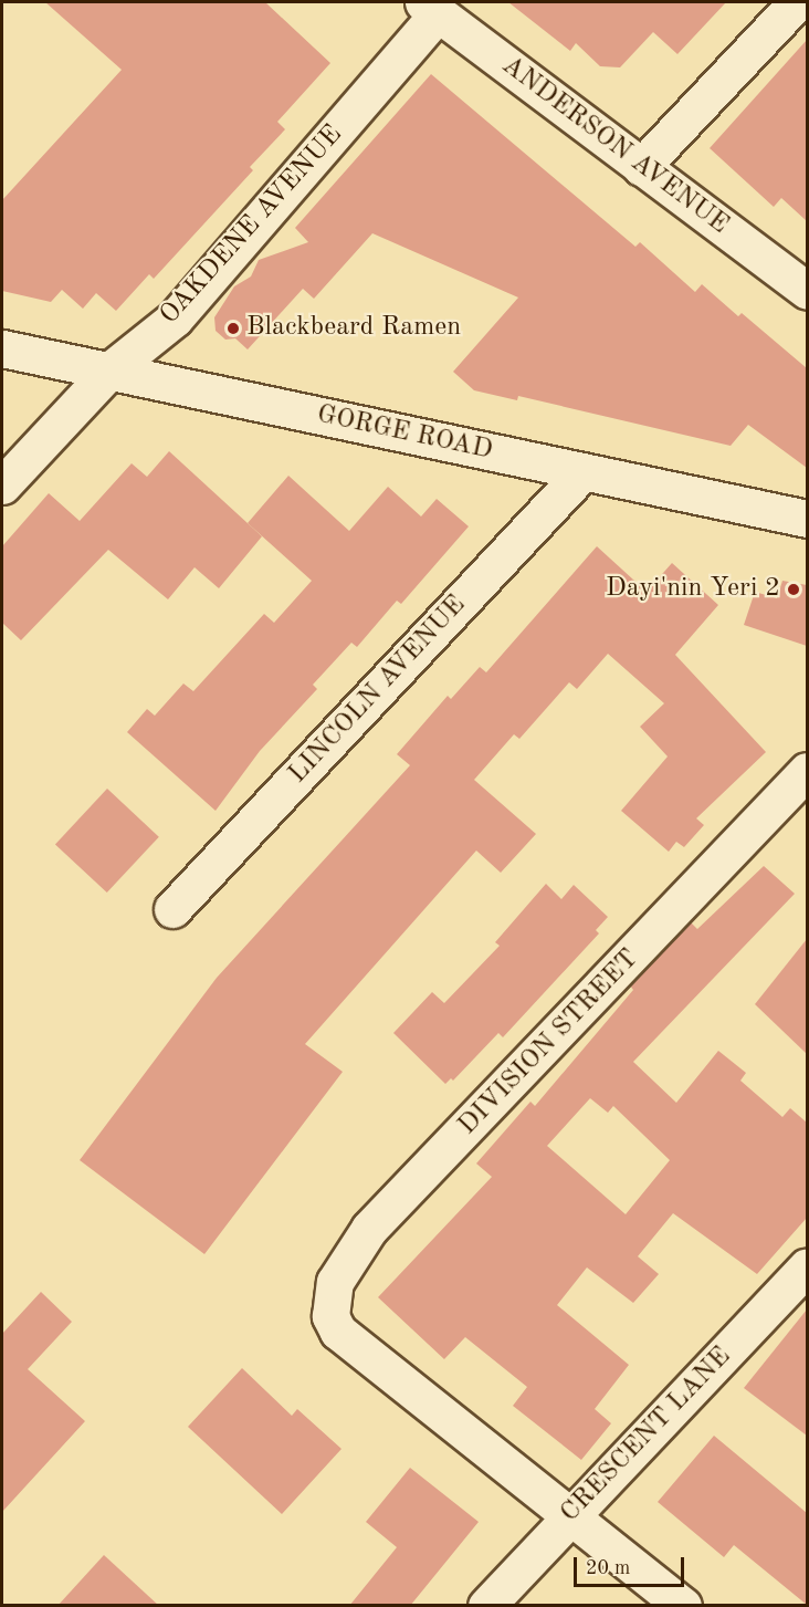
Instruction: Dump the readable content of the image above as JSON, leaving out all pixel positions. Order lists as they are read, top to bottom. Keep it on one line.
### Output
{"streets":{"street":["ANDERSON AVENUE","OAKDENE AVENUE","GORGE ROAD","LINCOLN AVENUE","DIVISION STREET","CRESCENT LANE"]},"crossings":[["ANDERSON AVENUE","OAKDENE AVENUE"],["OAKDENE AVENUE","GORGE ROAD"],["GORGE ROAD","LINCOLN AVENUE"],["DIVISION STREET","CRESCENT LANE"]],"places":["Blackbeard Ramen","Dayi'nin Yeri 2"],"scale_bar":"20 m"}
